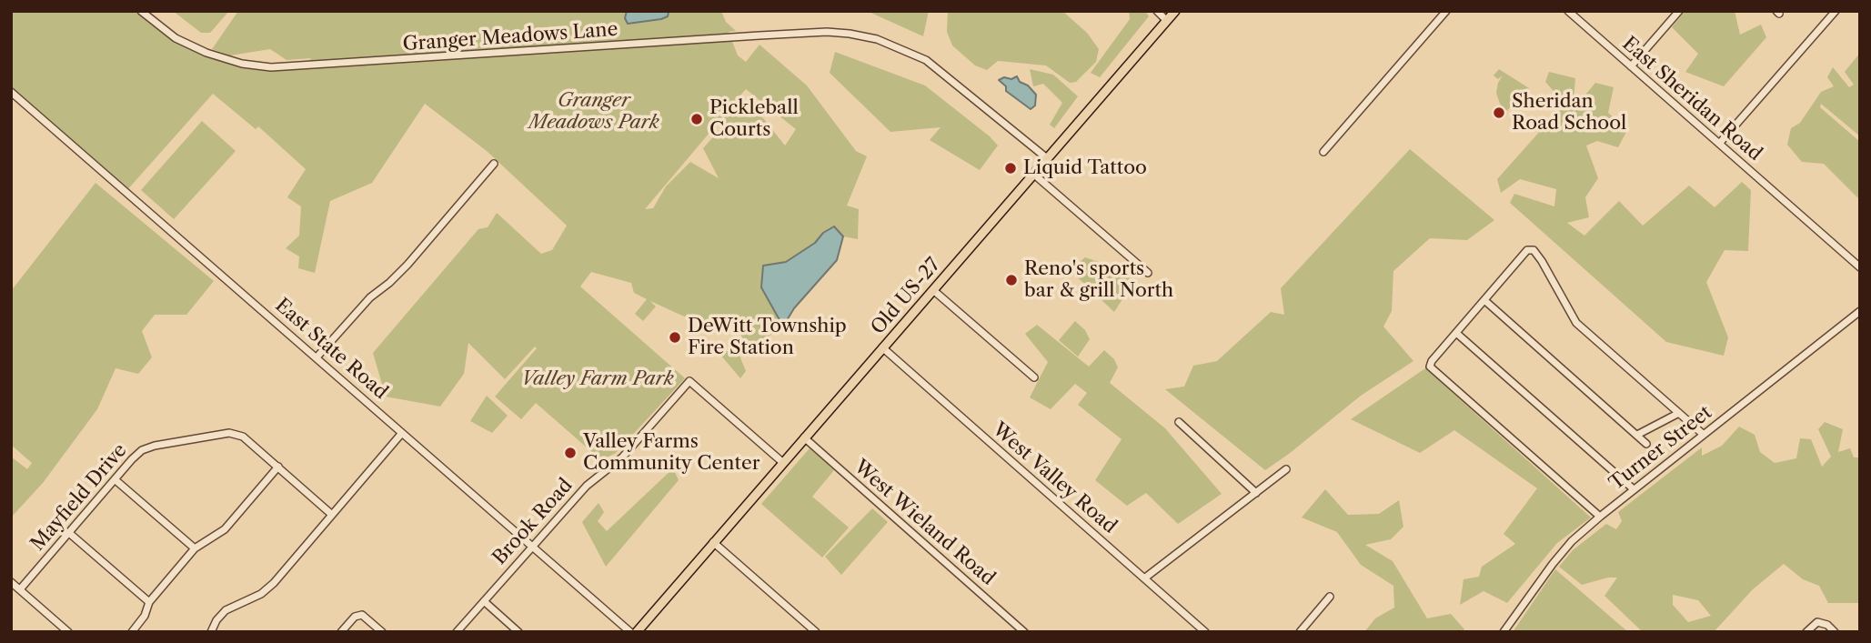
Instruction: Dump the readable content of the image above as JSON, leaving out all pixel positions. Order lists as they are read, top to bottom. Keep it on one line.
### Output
{"streets":{"main road":["Old US-27"],"street":["Granger Meadows Lane","East Sheridan Road","East State Road","Turner Street","West Valley Road","Mayfield Drive","Brook Road","West Wieland Road"]},"crossings":[["Granger Meadows Lane","Old US-27"],["Old US-27","West Valley Road"],["Old US-27","Brook Road"],["Old US-27","West Wieland Road"],["East State Road","Brook Road"]],"parks":["Granger Meadows Park","Valley Farm Park"],"places":["Sheridan Road School","Pickleball Courts","Liquid Tattoo","Reno's sports bar & grill North","DeWitt Township Fire Station","Valley Farms Community Center"]}
